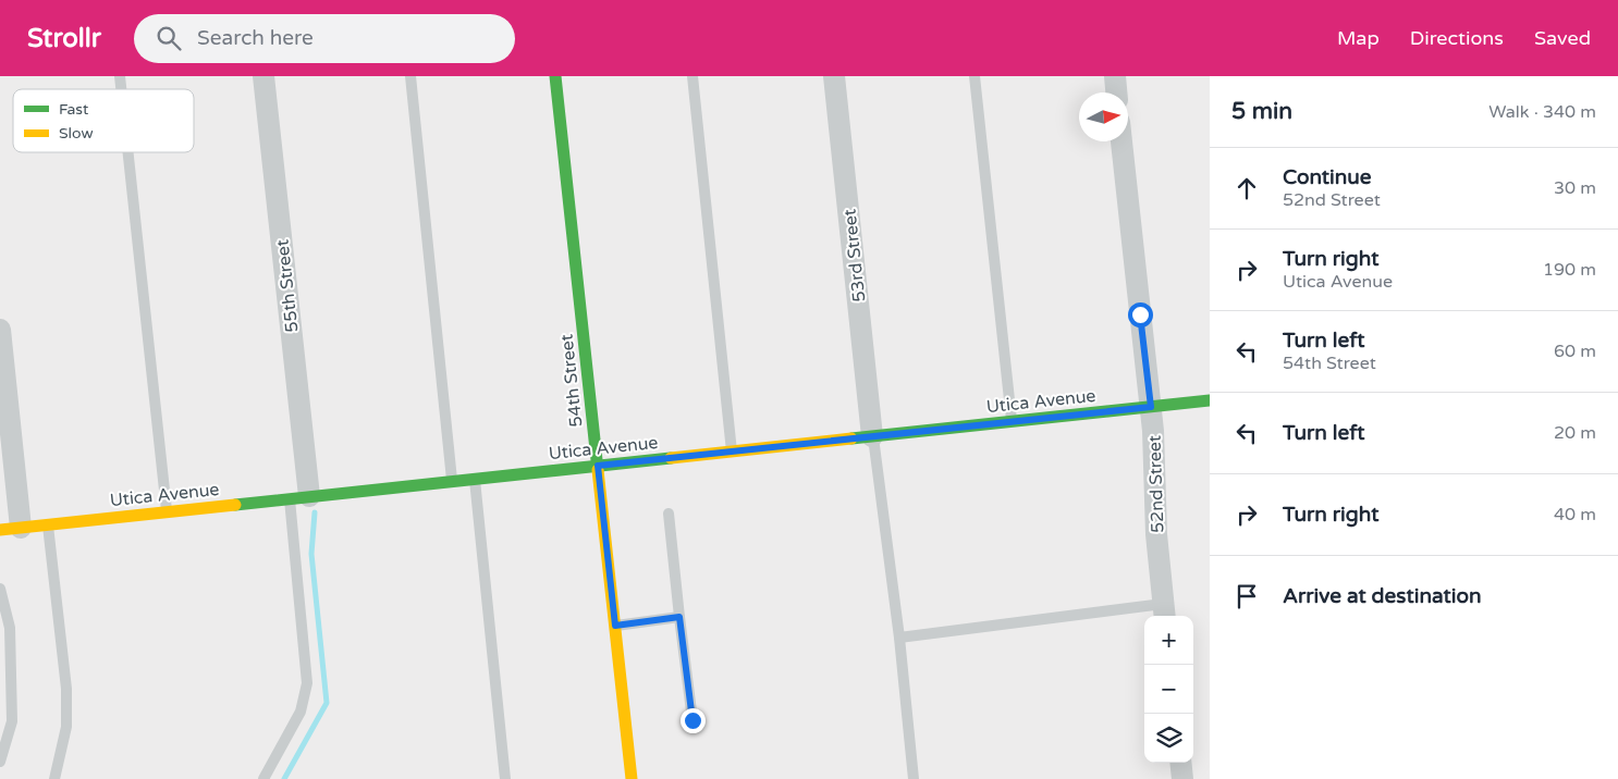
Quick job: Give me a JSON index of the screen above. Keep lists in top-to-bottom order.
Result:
{
  "streets": {
    "street": [
      "53rd Street",
      "55th Street",
      "54th Street",
      "Utica Avenue",
      "52nd Street"
    ]
  },
  "crossings": [
    ["53rd Street", "Utica Avenue"],
    ["55th Street", "Utica Avenue"],
    ["54th Street", "Utica Avenue"],
    ["Utica Avenue", "52nd Street"]
  ],
  "legend": ["Fast", "Slow"],
  "north": "right",
  "page": {
    "header": "Strollr",
    "search": "Search here",
    "nav": ["Map", "Directions", "Saved"],
    "heading": ["5 min", "Walk · 340 m"],
    "list": [
      ["Continue", "52nd Street", "30 m"],
      ["Turn right", "Utica Avenue", "190 m"],
      ["Turn left", "54th Street", "60 m"],
      ["Turn left", "20 m"],
      ["Turn right", "40 m"],
      "Arrive at destination"
    ],
    "map_buttons": ["+", "−"]
  }
}
